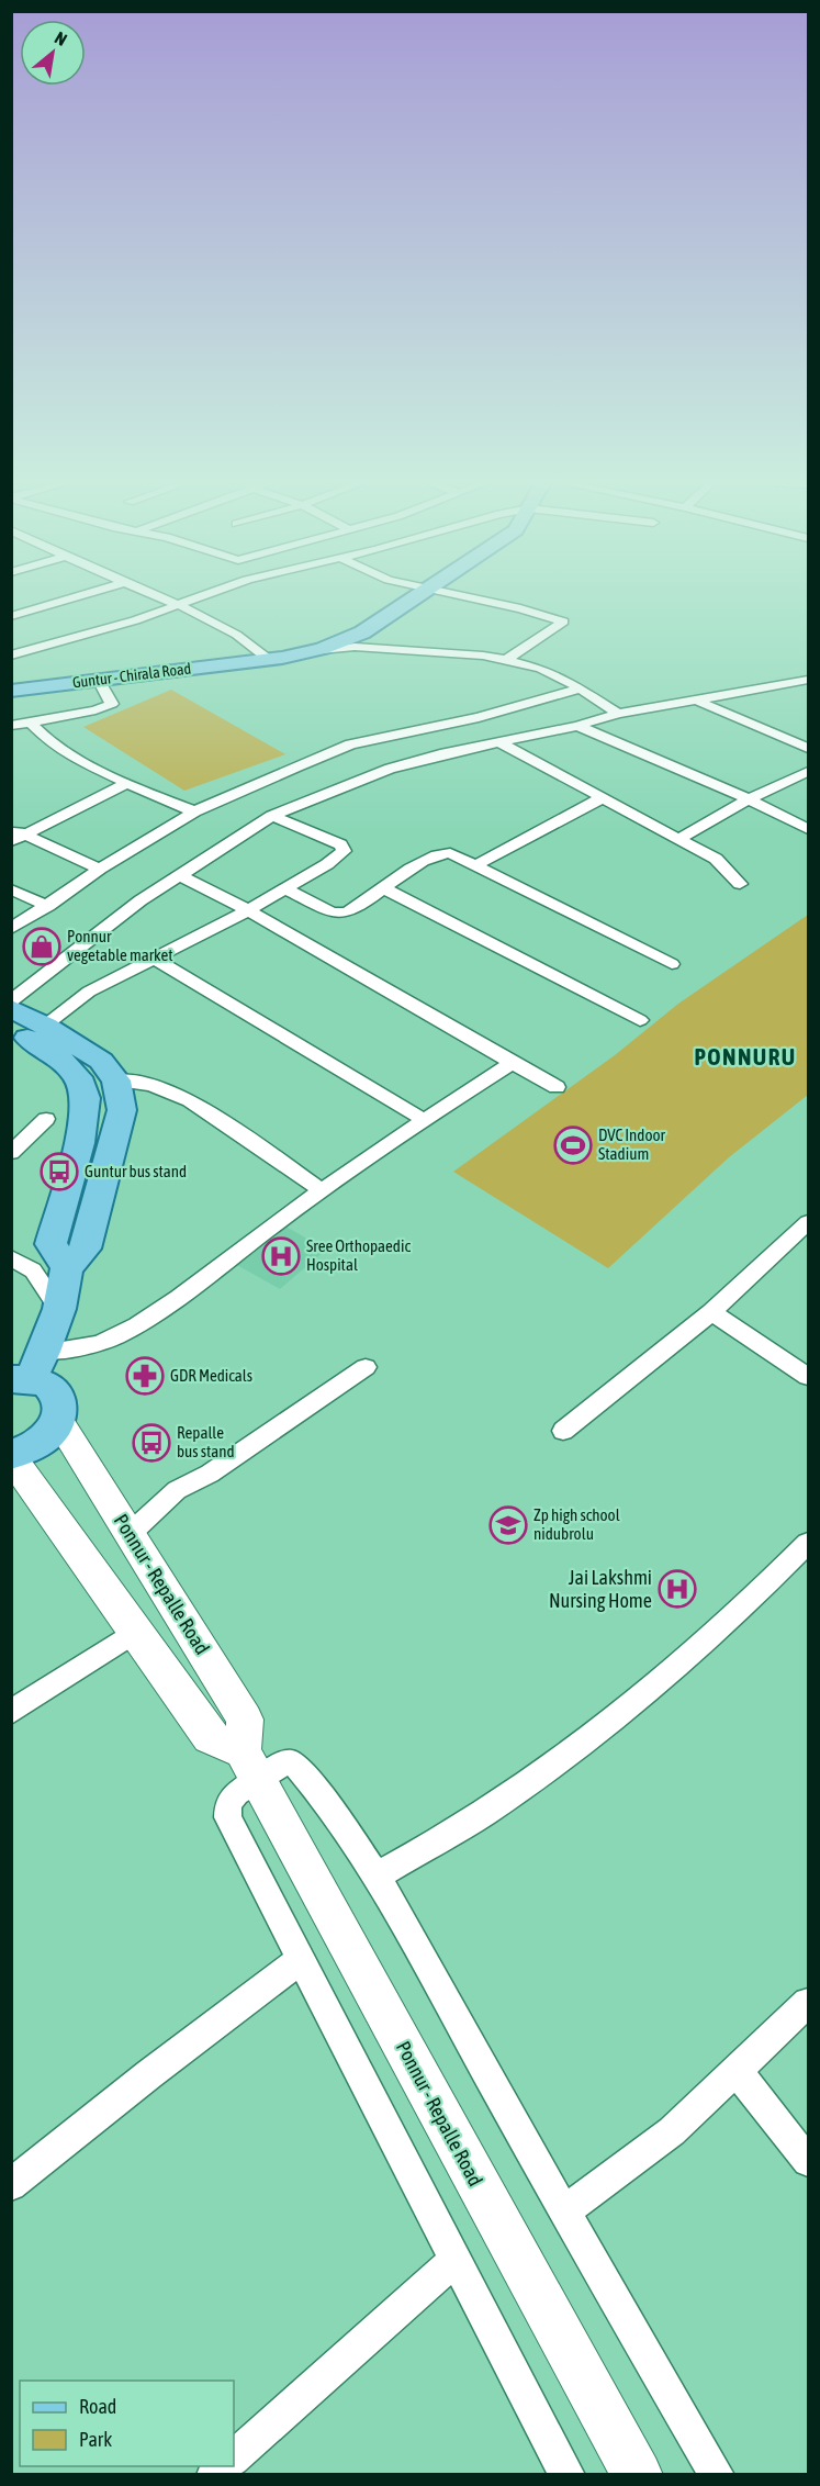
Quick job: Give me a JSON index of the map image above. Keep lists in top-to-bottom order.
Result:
{
  "streets": {
    "main road": ["Guntur - Chirala Road", "Ponnur - Repalle Road"]
  },
  "districts": ["PONNURU"],
  "places": {
    "shop": ["Ponnur vegetable market"],
    "sports": ["DVC Indoor Stadium"],
    "bus stop": ["Guntur bus stand", "Repalle bus stand"],
    "hospital": ["Sree Orthopaedic Hospital", "Jai Lakshmi Nursing Home"],
    "pharmacy": ["GDR Medicals"],
    "school or university": ["Zp high school nidubrolu"]
  },
  "legend": ["Road", "Park"],
  "north": "top right"
}
